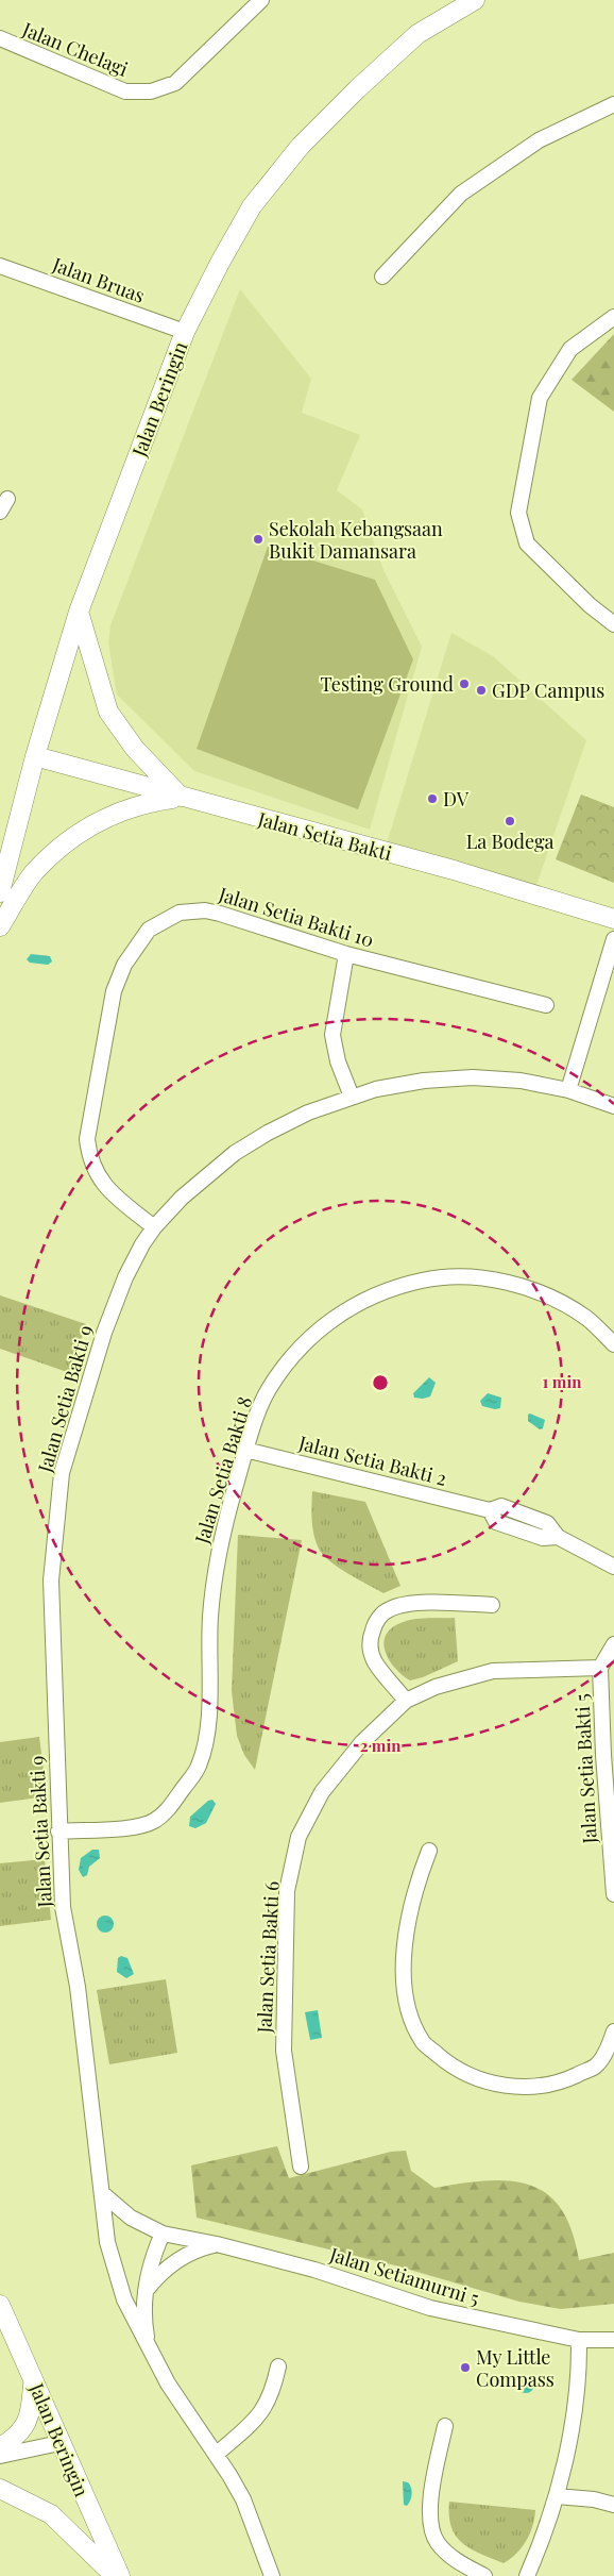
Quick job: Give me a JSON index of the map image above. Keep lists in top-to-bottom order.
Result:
{
  "streets": {
    "street": [
      "Jalan Chelagi",
      "Jalan Bruas",
      "Jalan Beringin",
      "Jalan Setia Bakti",
      "Jalan Setia Bakti 10",
      "Jalan Setia Bakti 9",
      "Jalan Setia Bakti 2",
      "Jalan Setia Bakti 8",
      "Jalan Setia Bakti 5",
      "Jalan Setia Bakti 6",
      "Jalan Setiamurni 5"
    ]
  },
  "crossings": [
    ["Jalan Bruas", "Jalan Beringin"],
    ["Jalan Beringin", "Jalan Setia Bakti"],
    ["Jalan Setia Bakti 10", "Jalan Setia Bakti 9"],
    ["Jalan Setia Bakti 9", "Jalan Setia Bakti 8"],
    ["Jalan Setia Bakti 9", "Jalan Setiamurni 5"],
    ["Jalan Setia Bakti 2", "Jalan Setia Bakti 8"],
    ["Jalan Setia Bakti 5", "Jalan Setia Bakti 6"]
  ],
  "places": [
    "Sekolah Kebangsaan Bukit Damansara",
    "Testing Ground",
    "GDP Campus",
    "DV",
    "La Bodega",
    "My Little Compass"
  ],
  "rings": ["1 min", "2 min"]
}
